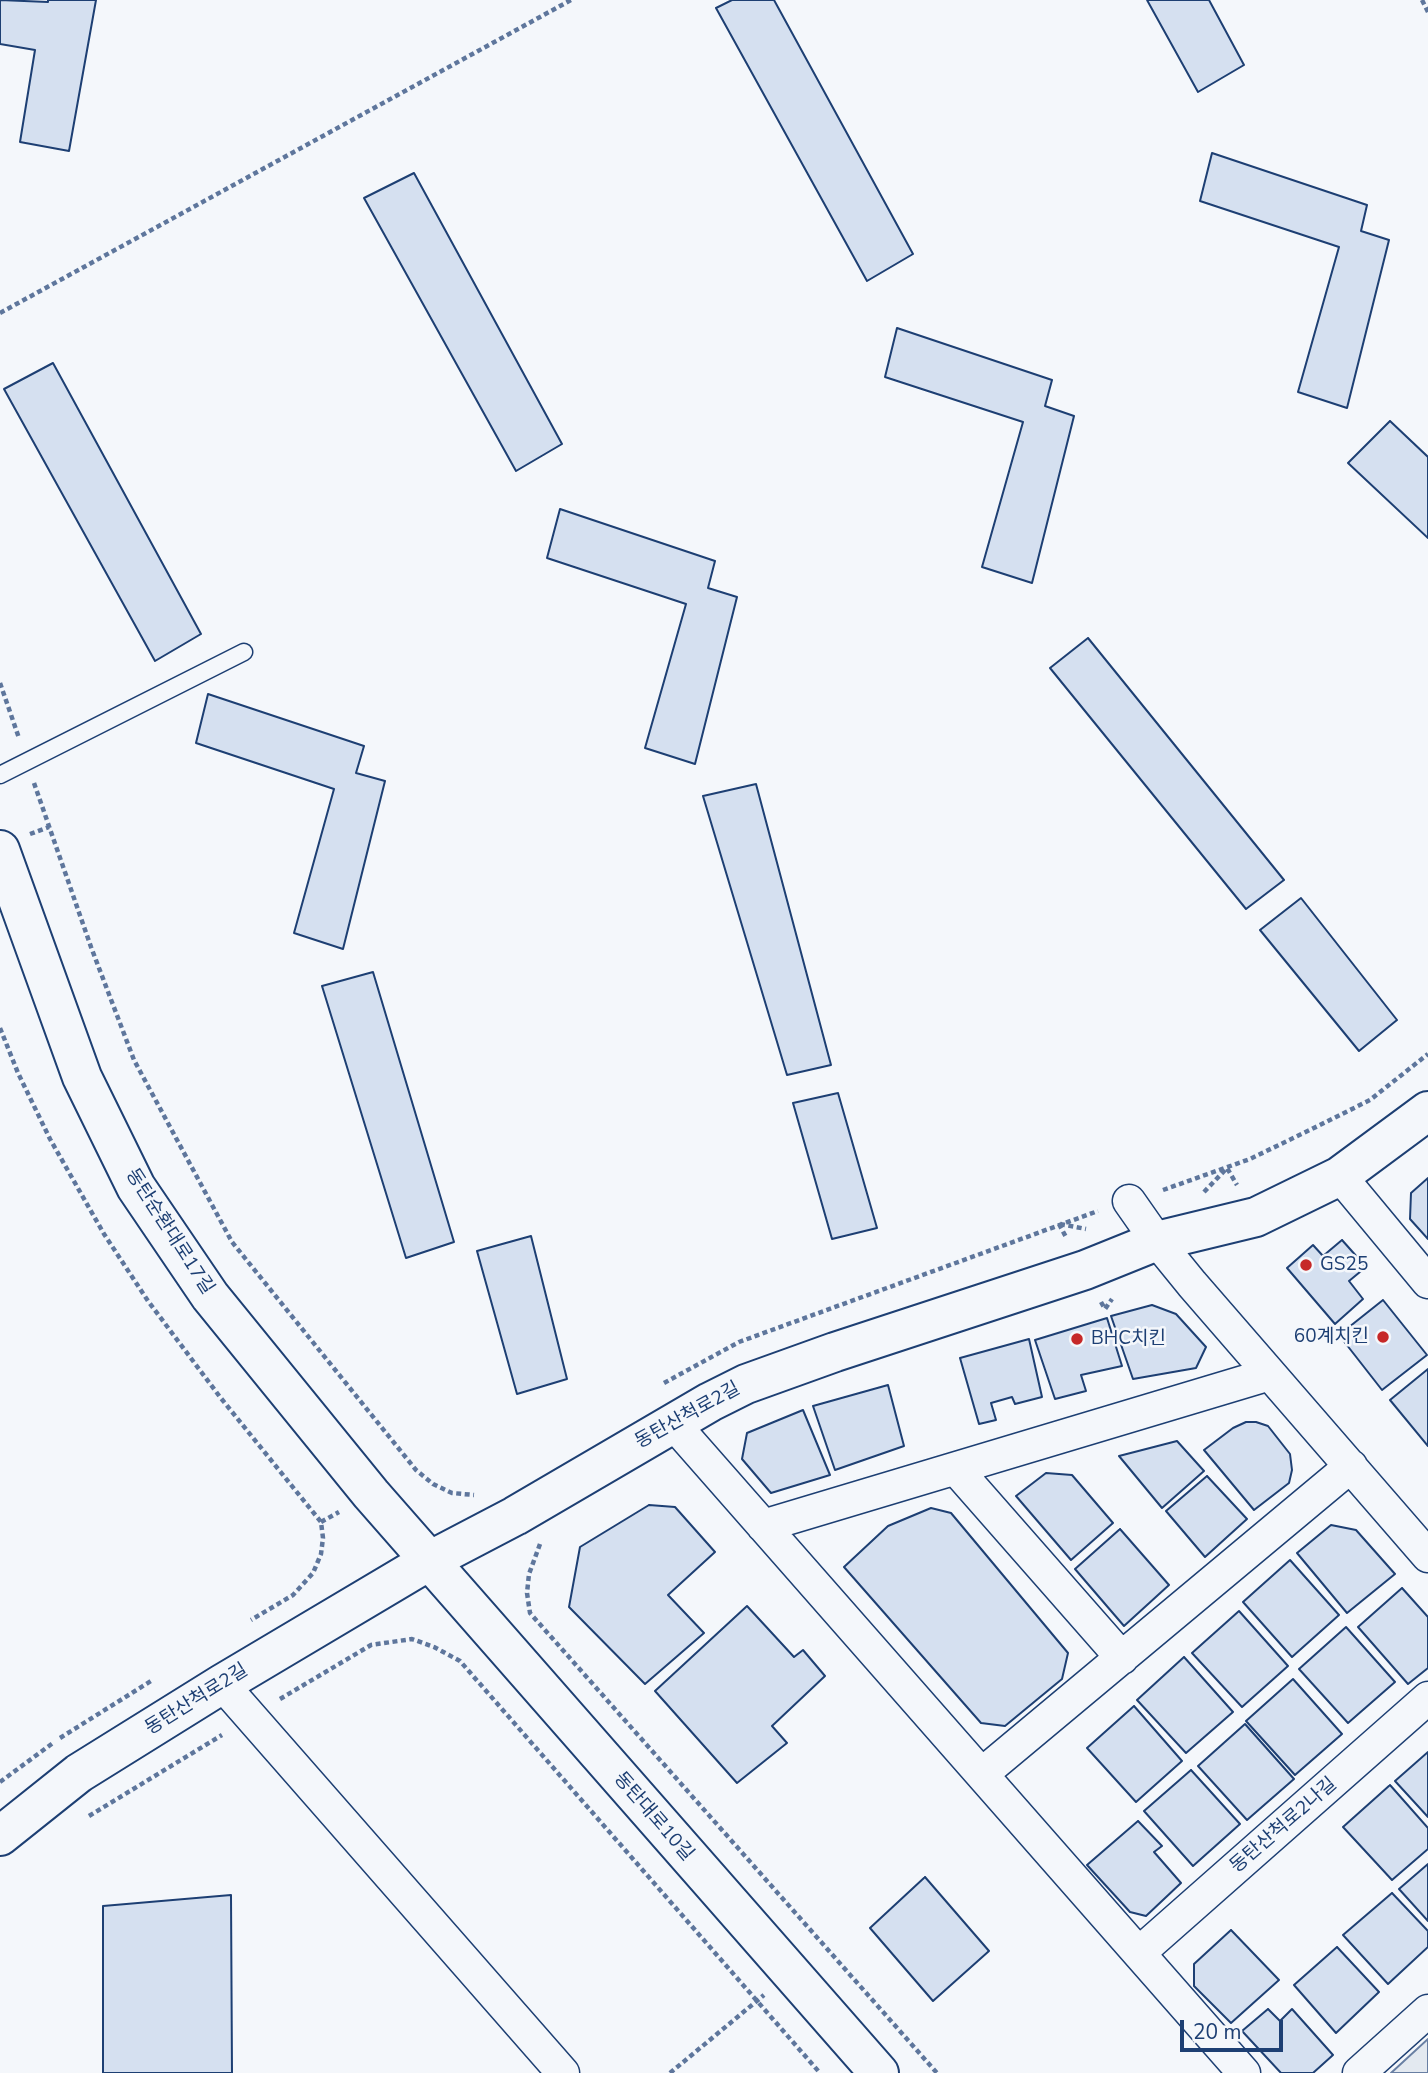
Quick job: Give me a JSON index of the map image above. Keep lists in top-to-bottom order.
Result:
{
  "streets": {
    "street": [
      "동탄순환대로17길",
      "동탄산척로2길",
      "동탄대로10길",
      "동탄산척로2나길"
    ]
  },
  "crossings": [
    ["동탄순환대로17길", "동탄산척로2길"],
    ["동탄순환대로17길", "동탄대로10길"],
    ["동탄산척로2길", "동탄대로10길"]
  ],
  "places": ["GS25", "60계치킨", "BHC치킨"],
  "scale_bar": "20 m"
}
